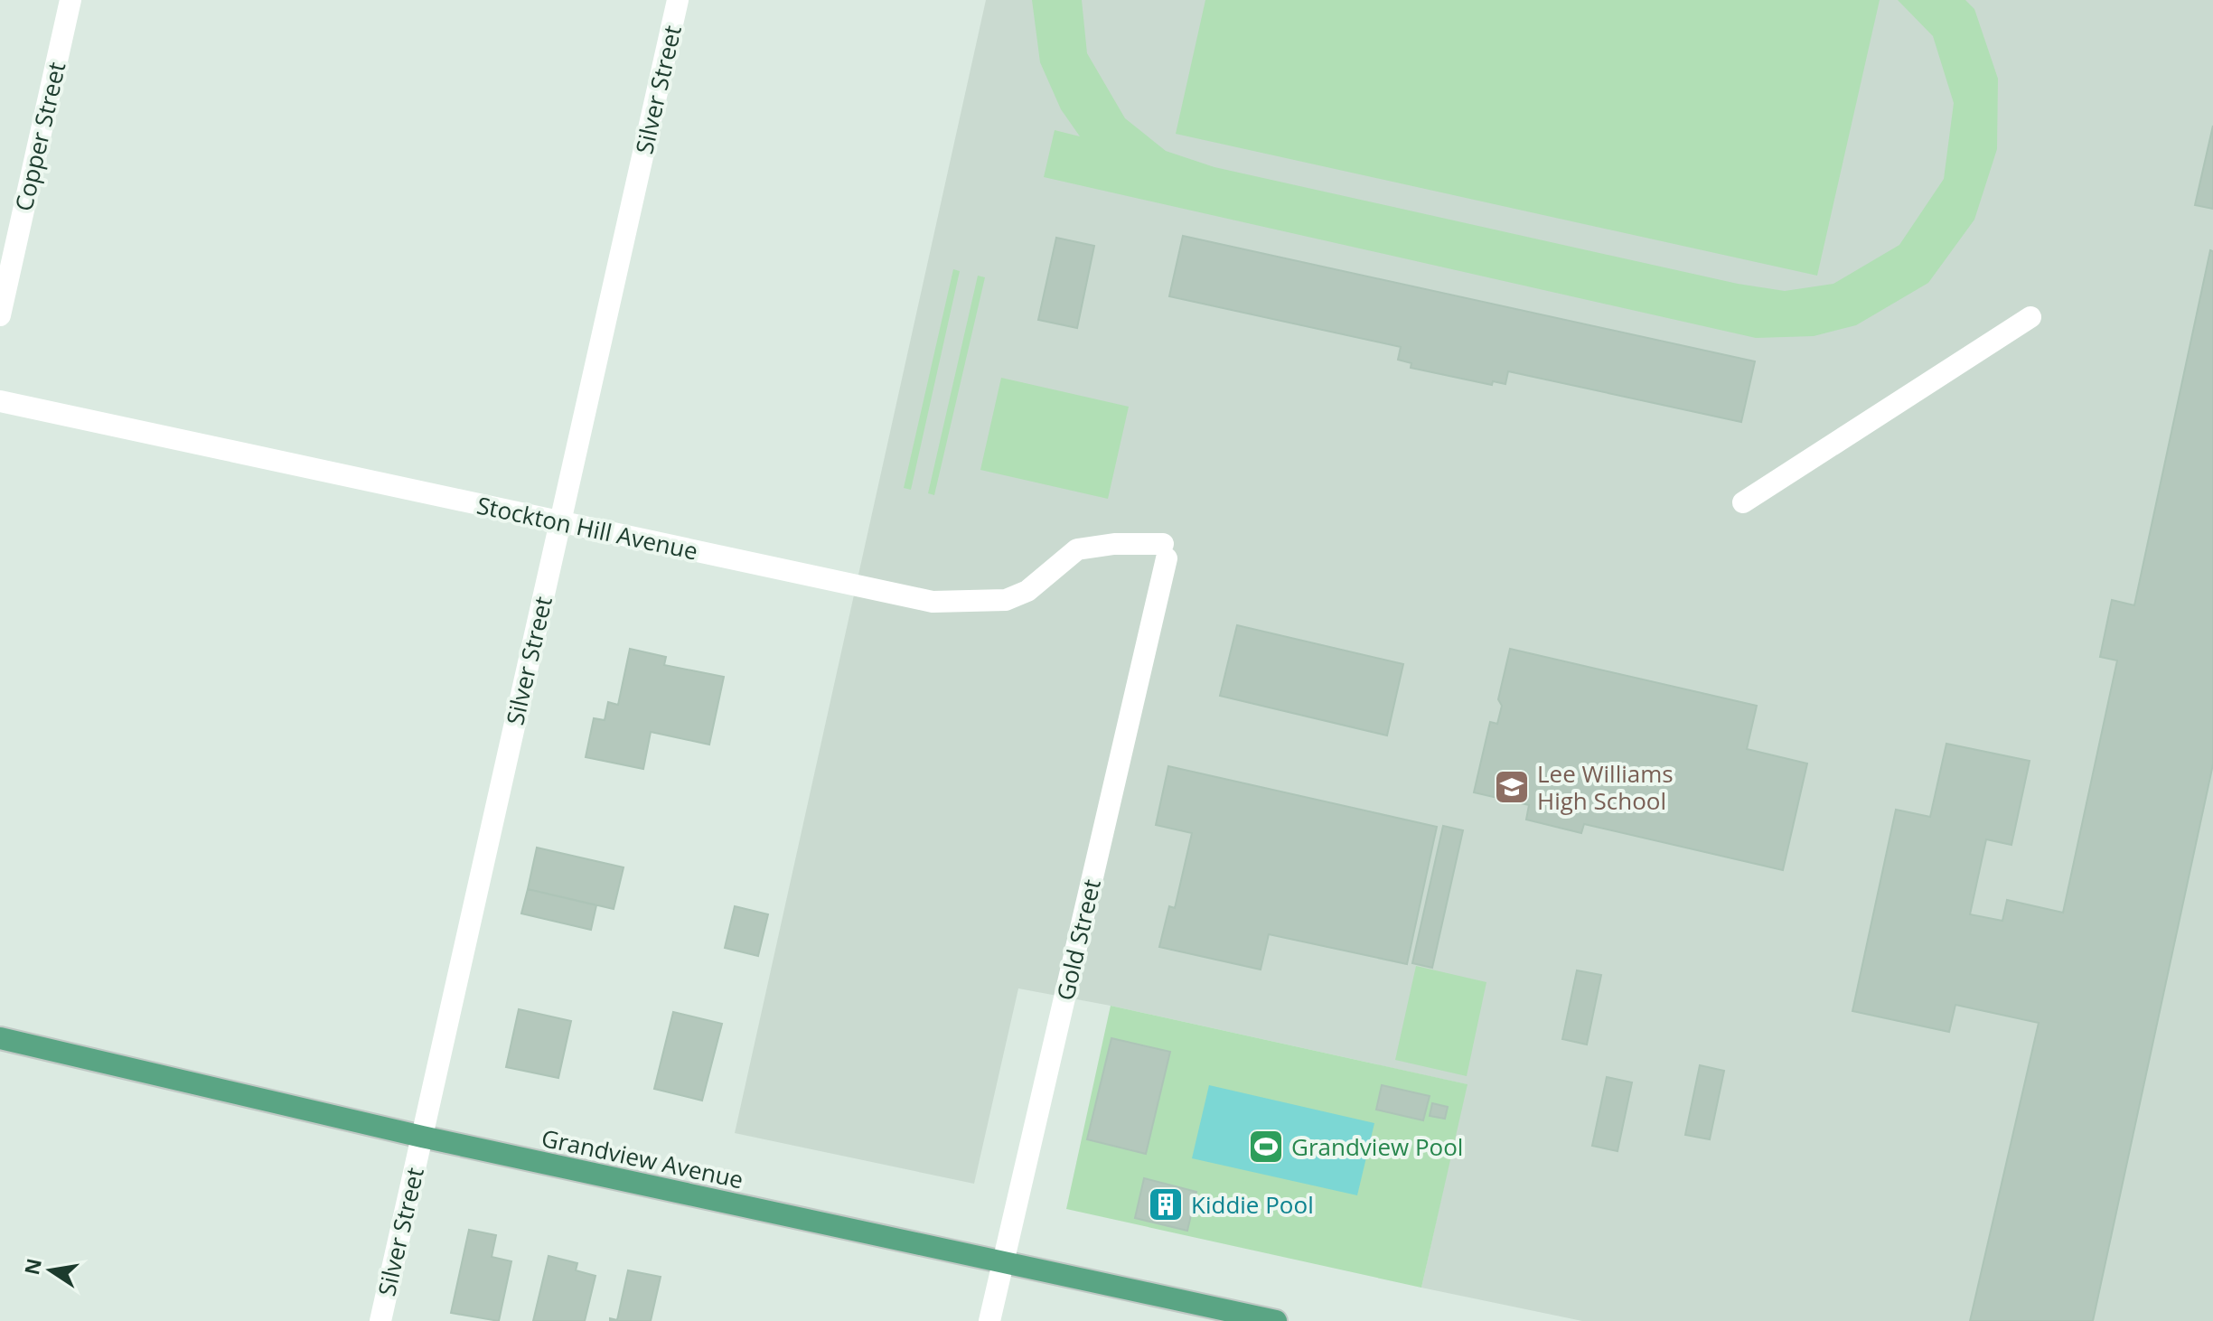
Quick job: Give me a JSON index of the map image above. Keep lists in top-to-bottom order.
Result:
{
  "streets": {
    "main road": ["Grandview Avenue"],
    "street": [
      "Silver Street",
      "Copper Street",
      "Stockton Hill Avenue",
      "Gold Street"
    ]
  },
  "crossings": [
    ["Silver Street", "Stockton Hill Avenue"],
    ["Silver Street", "Grandview Avenue"],
    ["Stockton Hill Avenue", "Gold Street"],
    ["Gold Street", "Grandview Avenue"]
  ],
  "places": {
    "school or university": ["Lee Williams High School"],
    "sports": ["Grandview Pool"],
    "building": ["Kiddie Pool"]
  },
  "north": "left"
}
